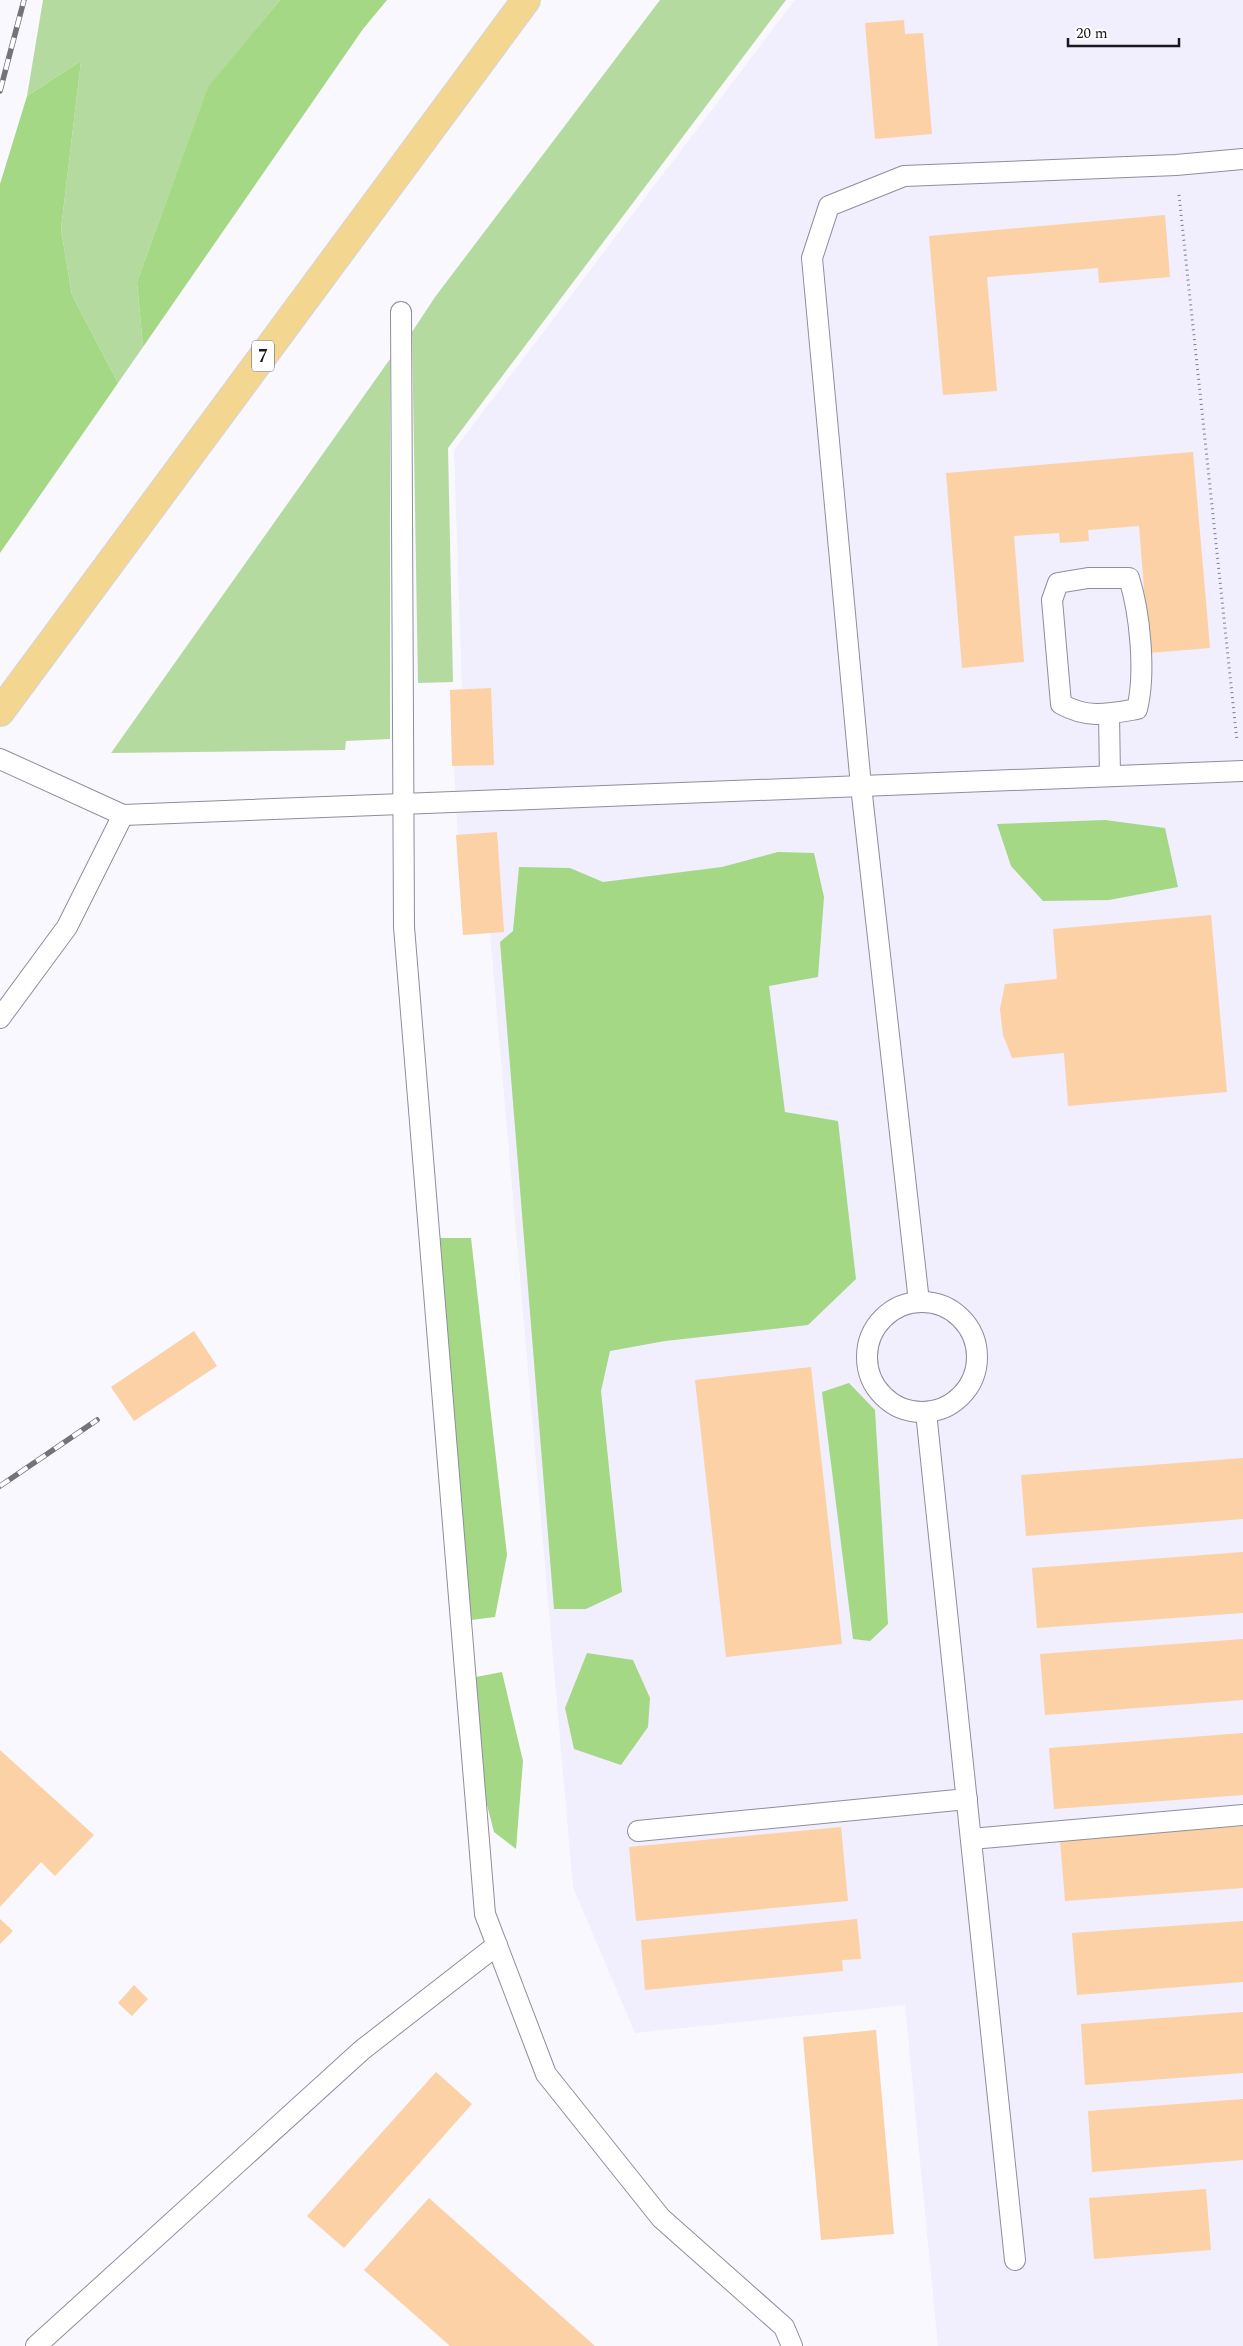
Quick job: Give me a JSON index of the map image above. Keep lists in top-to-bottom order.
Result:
{
  "streets": {
    "highway": ["7"]
  },
  "scale_bar": "20 m"
}
